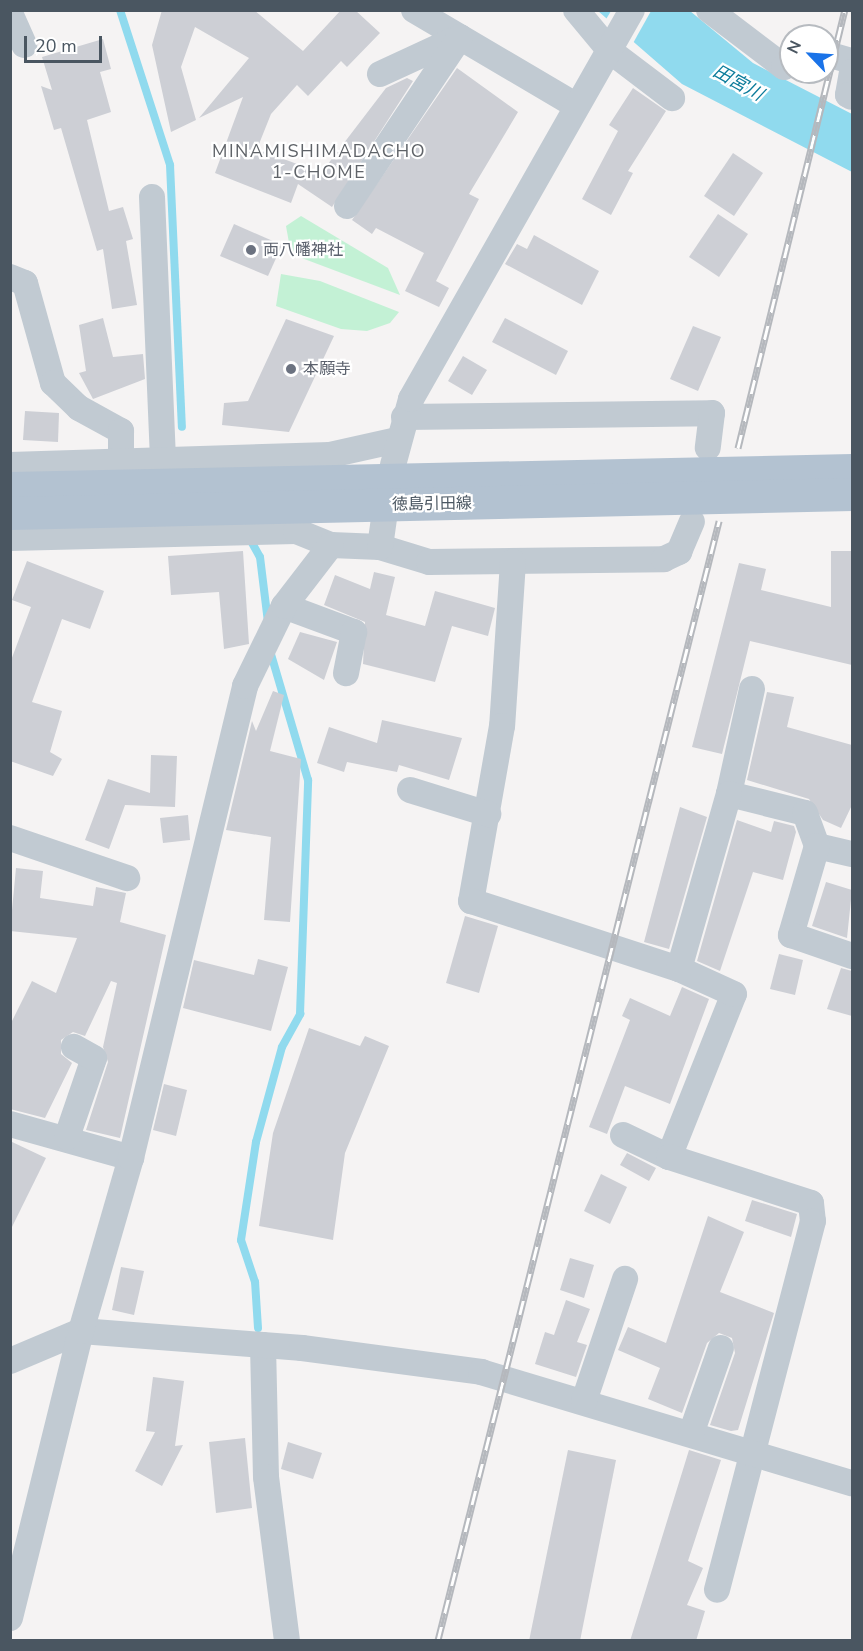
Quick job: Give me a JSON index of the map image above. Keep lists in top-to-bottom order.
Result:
{
  "streets": {
    "main road": ["徳島引田線"]
  },
  "districts": ["MINAMISHIMADACHO 1-CHOME"],
  "water": ["田宮川"],
  "places": ["両八幡神社", "本願寺"],
  "scale_bar": "20 m",
  "north": "top left"
}
